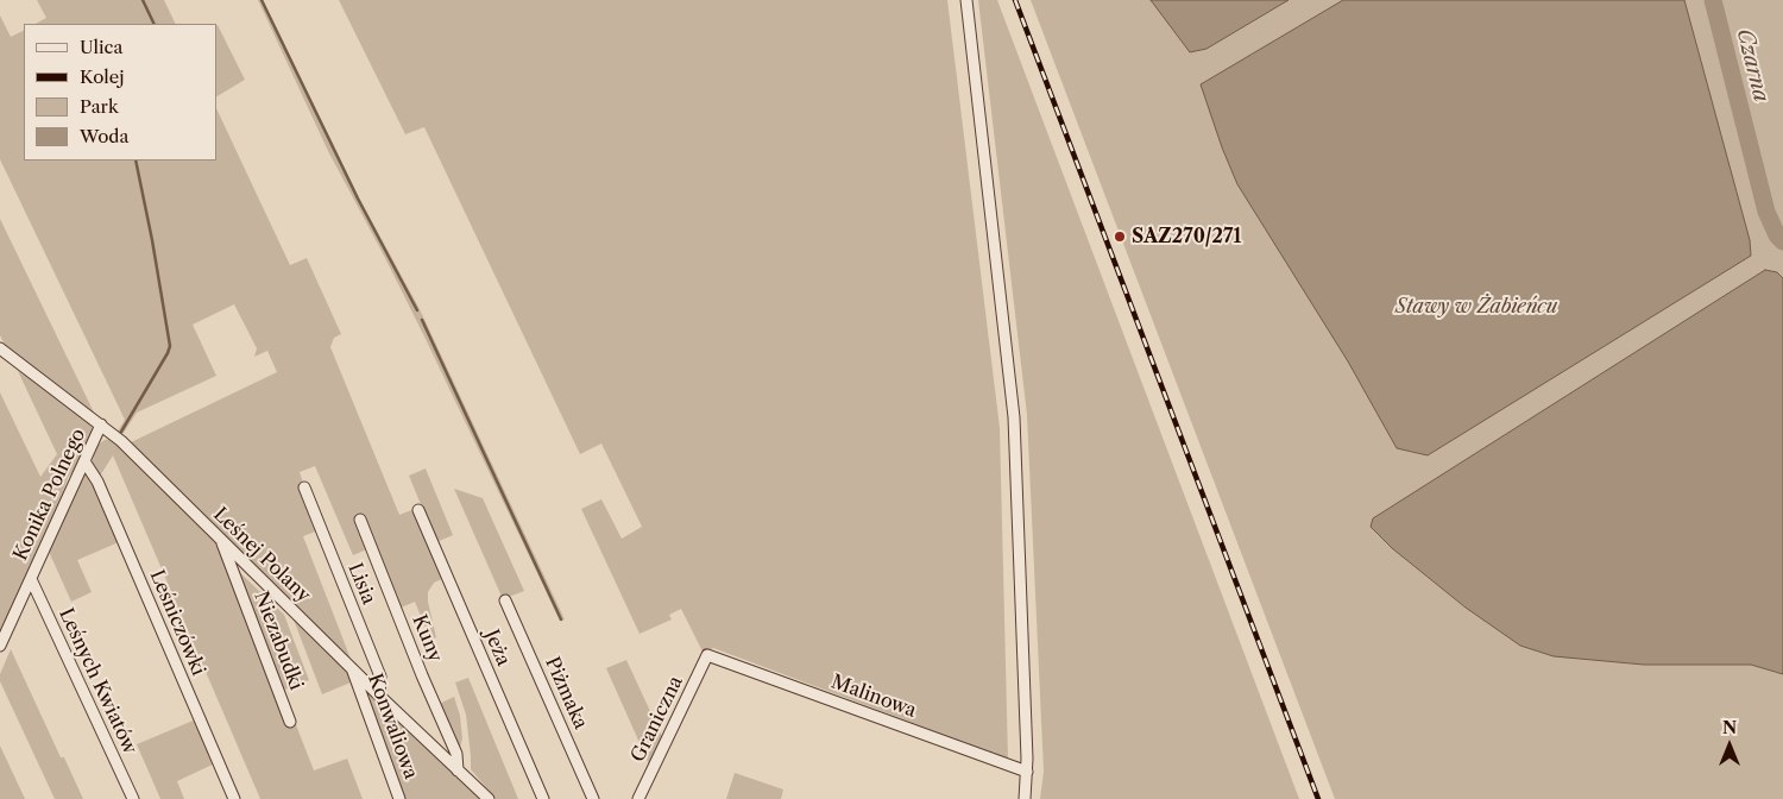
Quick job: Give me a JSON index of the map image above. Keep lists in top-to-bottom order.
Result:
{
  "streets": {
    "street": [
      "Konika Polnego",
      "Leśnej Polany",
      "Lisia",
      "Leśniczówki",
      "Kuny",
      "Niezabudki",
      "Jeża",
      "Leśnych Kwiatów",
      "Piżmaka",
      "Malinowa",
      "Graniczna",
      "Konwaliowa"
    ]
  },
  "crossings": [
    ["Konika Polnego", "Leśnej Polany"],
    ["Konika Polnego", "Leśniczówki"],
    ["Konika Polnego", "Leśnych Kwiatów"],
    ["Leśnej Polany", "Lisia"],
    ["Leśnej Polany", "Kuny"],
    ["Leśnej Polany", "Niezabudki"],
    ["Leśnej Polany", "Konwaliowa"],
    ["Malinowa", "Graniczna"]
  ],
  "water": ["Czarna"],
  "parks": ["Stawy w Żabieńcu"],
  "places": ["SAZ270/271"],
  "legend": [
    "Ulica",
    "Kolej",
    "Park",
    "Woda"
  ],
  "north": "top"
}
